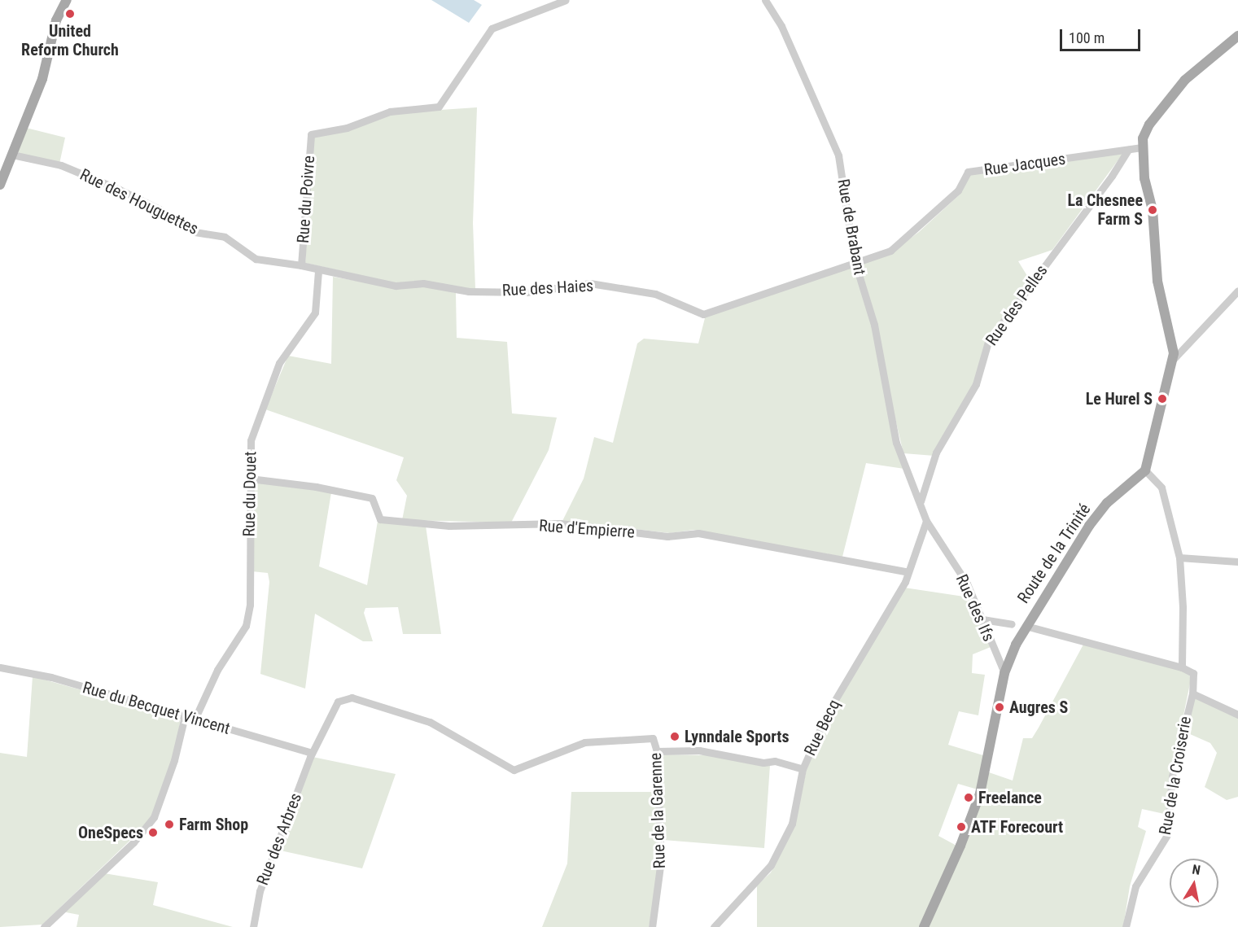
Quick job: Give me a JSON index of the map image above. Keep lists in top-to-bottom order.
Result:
{
  "streets": {
    "main road": ["Route de la Trinité"],
    "street": [
      "Rue Jacques",
      "Rue du Poivre",
      "Rue des Houguettes",
      "Rue de Brabant",
      "Rue des Haies",
      "Rue des Pelles",
      "Rue du Douet",
      "Rue d'Empierre",
      "Rue des Ifs",
      "Rue du Becquet Vincent",
      "Rue Becq",
      "Rue de la Croiserie",
      "Rue de la Garenne",
      "Rue des Arbres"
    ]
  },
  "crossings": [
    ["Rue Jacques", "Rue de Brabant"],
    ["Rue Jacques", "Rue des Haies"],
    ["Rue Jacques", "Rue des Pelles"],
    ["Rue du Poivre", "Rue des Houguettes"],
    ["Rue des Houguettes", "Rue des Haies"],
    ["Rue des Houguettes", "Rue du Douet"],
    ["Rue de Brabant", "Rue des Haies"],
    ["Rue de Brabant", "Rue des Pelles"],
    ["Rue de Brabant", "Rue des Ifs"],
    ["Rue de Brabant", "Rue Becq"],
    ["Rue des Haies", "Rue du Douet"],
    ["Rue du Douet", "Rue d'Empierre"],
    ["Rue du Douet", "Rue du Becquet Vincent"],
    ["Rue d'Empierre", "Rue Becq"],
    ["Route de la Trinité", "Rue des Ifs"],
    ["Rue des Ifs", "Rue Becq"],
    ["Rue du Becquet Vincent", "Rue de la Garenne"],
    ["Rue du Becquet Vincent", "Rue des Arbres"],
    ["Rue de la Garenne", "Rue des Arbres"]
  ],
  "places": [
    "United Reform Church",
    "La Chesnee Farm S",
    "Le Hurel S",
    "Augres S",
    "Lynndale Sports",
    "Freelance",
    "Farm Shop",
    "ATF Forecourt",
    "OneSpecs"
  ],
  "scale_bar": "100 m",
  "north": "top"
}
